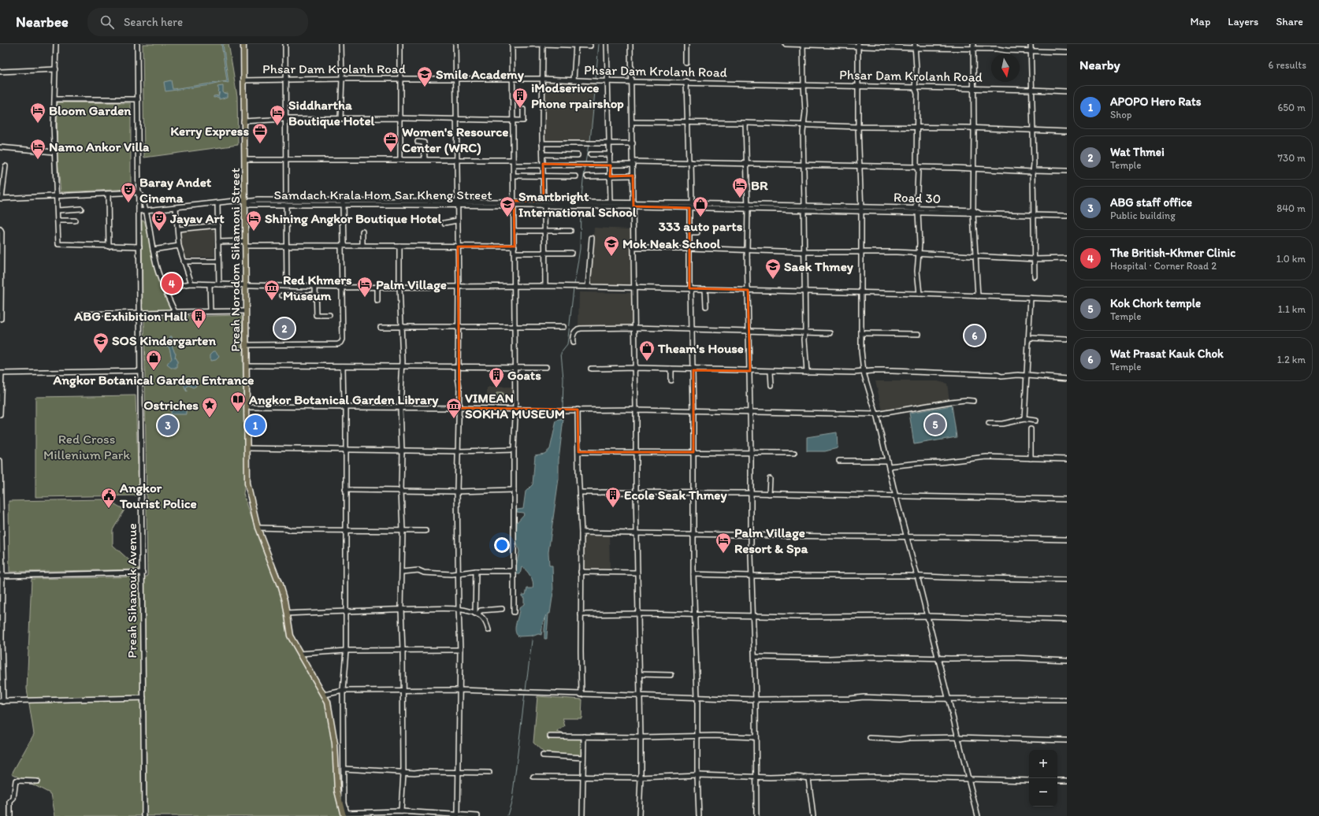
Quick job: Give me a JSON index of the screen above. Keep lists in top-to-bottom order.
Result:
{
  "streets": {
    "main road": ["Preah Norodom Sihamoni Street"],
    "street": [
      "Phsar Dam Krolanh Road",
      "Samdach Krala Hom Sar Kheng Street",
      "Road 30",
      "Preah Sihanouk Avenue"
    ]
  },
  "crossings": [
    ["Phsar Dam Krolanh Road", "Preah Norodom Sihamoni Street"],
    ["Samdach Krala Hom Sar Kheng Street", "Road 30"],
    ["Samdach Krala Hom Sar Kheng Street", "Preah Norodom Sihamoni Street"],
    ["Samdach Krala Hom Sar Kheng Street", "Preah Sihanouk Avenue"]
  ],
  "parks": ["Red Cross Millenium Park"],
  "places": {
    "school or university": [
      "Smile Academy",
      "Smartbright International School",
      "Mok Neak School",
      "Saek Thmey",
      "SOS Kindergarten"
    ],
    "building": [
      "iModserivce Phone rpairshop",
      "ABG Exhibition Hall",
      "Goats",
      "Ecole Seak Thmey"
    ],
    "hotel": [
      "Bloom Garden",
      "Siddhartha Boutique Hotel",
      "Namo Ankor Villa",
      "BR",
      "Shining Angkor Boutique Hotel",
      "Palm Village",
      "Palm Village Resort & Spa"
    ],
    "office": ["Kerry Express", "Women's Resource Center (WRC)"],
    "theatre": ["Baray Andet Cinema", "Jayav Art"],
    "shop": ["333 auto parts", "Theam's House", "Angkor Botanical Garden Entrance"],
    "museum": ["Red Khmers Museum", "VIMEAN SOKHA MUSEUM"],
    "library": ["Angkor Botanical Garden Library"],
    "place": ["Ostriches"],
    "public building": ["Angkor Tourist Police"]
  },
  "north": "bottom",
  "page": {
    "header": "Nearbee",
    "search": "Search here",
    "nav": ["Map", "Layers", "Share"],
    "heading": ["Nearby", "6 results"],
    "list": [
      {
        "mark": "1",
        "name": "APOPO Hero Rats",
        "note": "Shop",
        "value": "650 m"
      },
      {
        "mark": "2",
        "name": "Wat Thmei",
        "note": "Temple",
        "value": "730 m"
      },
      {
        "mark": "3",
        "name": "ABG staff office",
        "note": "Public building",
        "value": "840 m"
      },
      {
        "mark": "4",
        "name": "The British-Khmer Clinic",
        "note": "Hospital · Corner Road 2",
        "value": "1.0 km"
      },
      {
        "mark": "5",
        "name": "Kok Chork temple",
        "note": "Temple",
        "value": "1.1 km"
      },
      {
        "mark": "6",
        "name": "Wat Prasat Kauk Chok",
        "note": "Temple",
        "value": "1.2 km"
      }
    ],
    "pins": [
      "4",
      "2",
      "6",
      "5",
      "1",
      "3"
    ],
    "map_buttons": ["+", "−"]
  }
}
